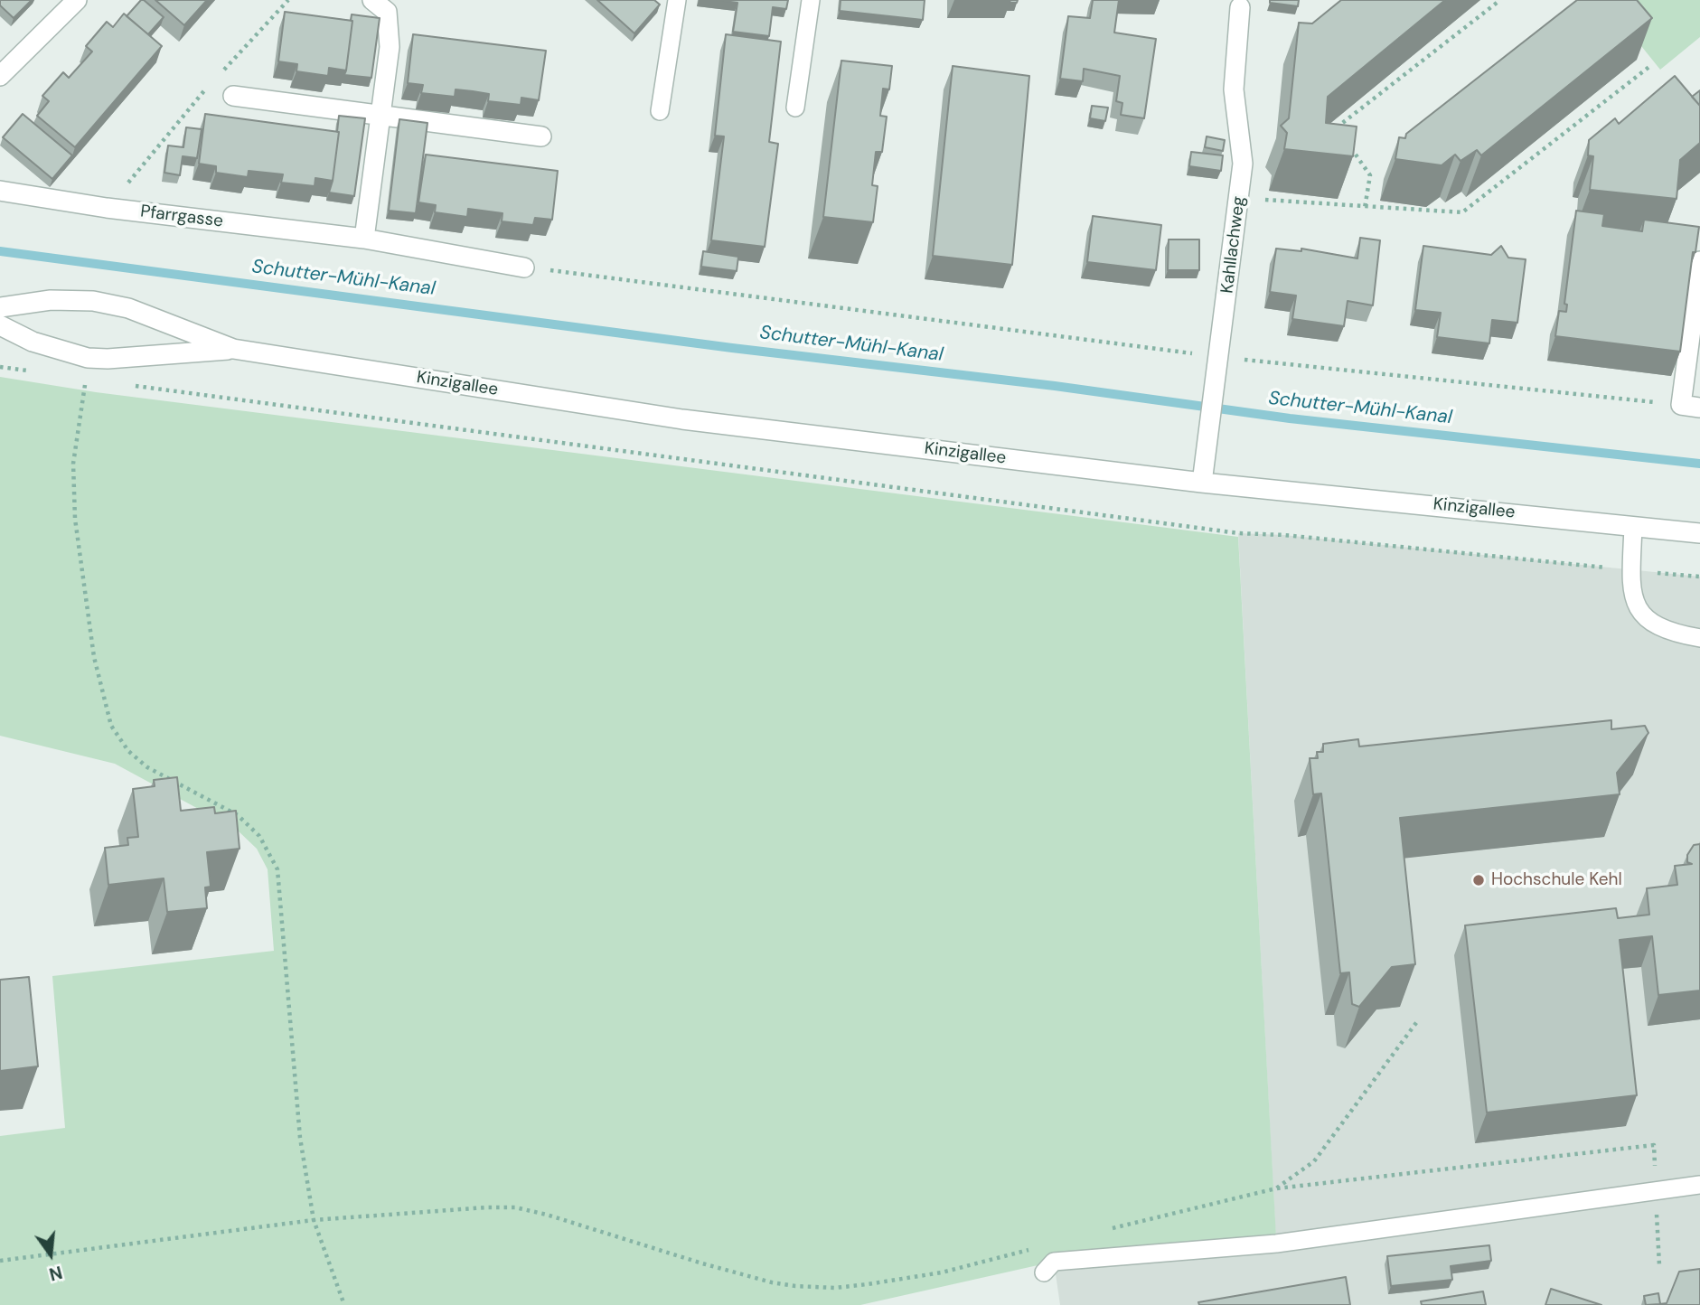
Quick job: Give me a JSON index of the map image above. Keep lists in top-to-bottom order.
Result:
{
  "streets": {
    "street": ["Pfarrgasse", "Kahllachweg", "Kinzigallee"]
  },
  "crossings": [
    ["Kahllachweg", "Kinzigallee"]
  ],
  "water": ["Schutter-Mühl-Kanal"],
  "places": ["Hochschule Kehl"],
  "north": "bottom"
}
